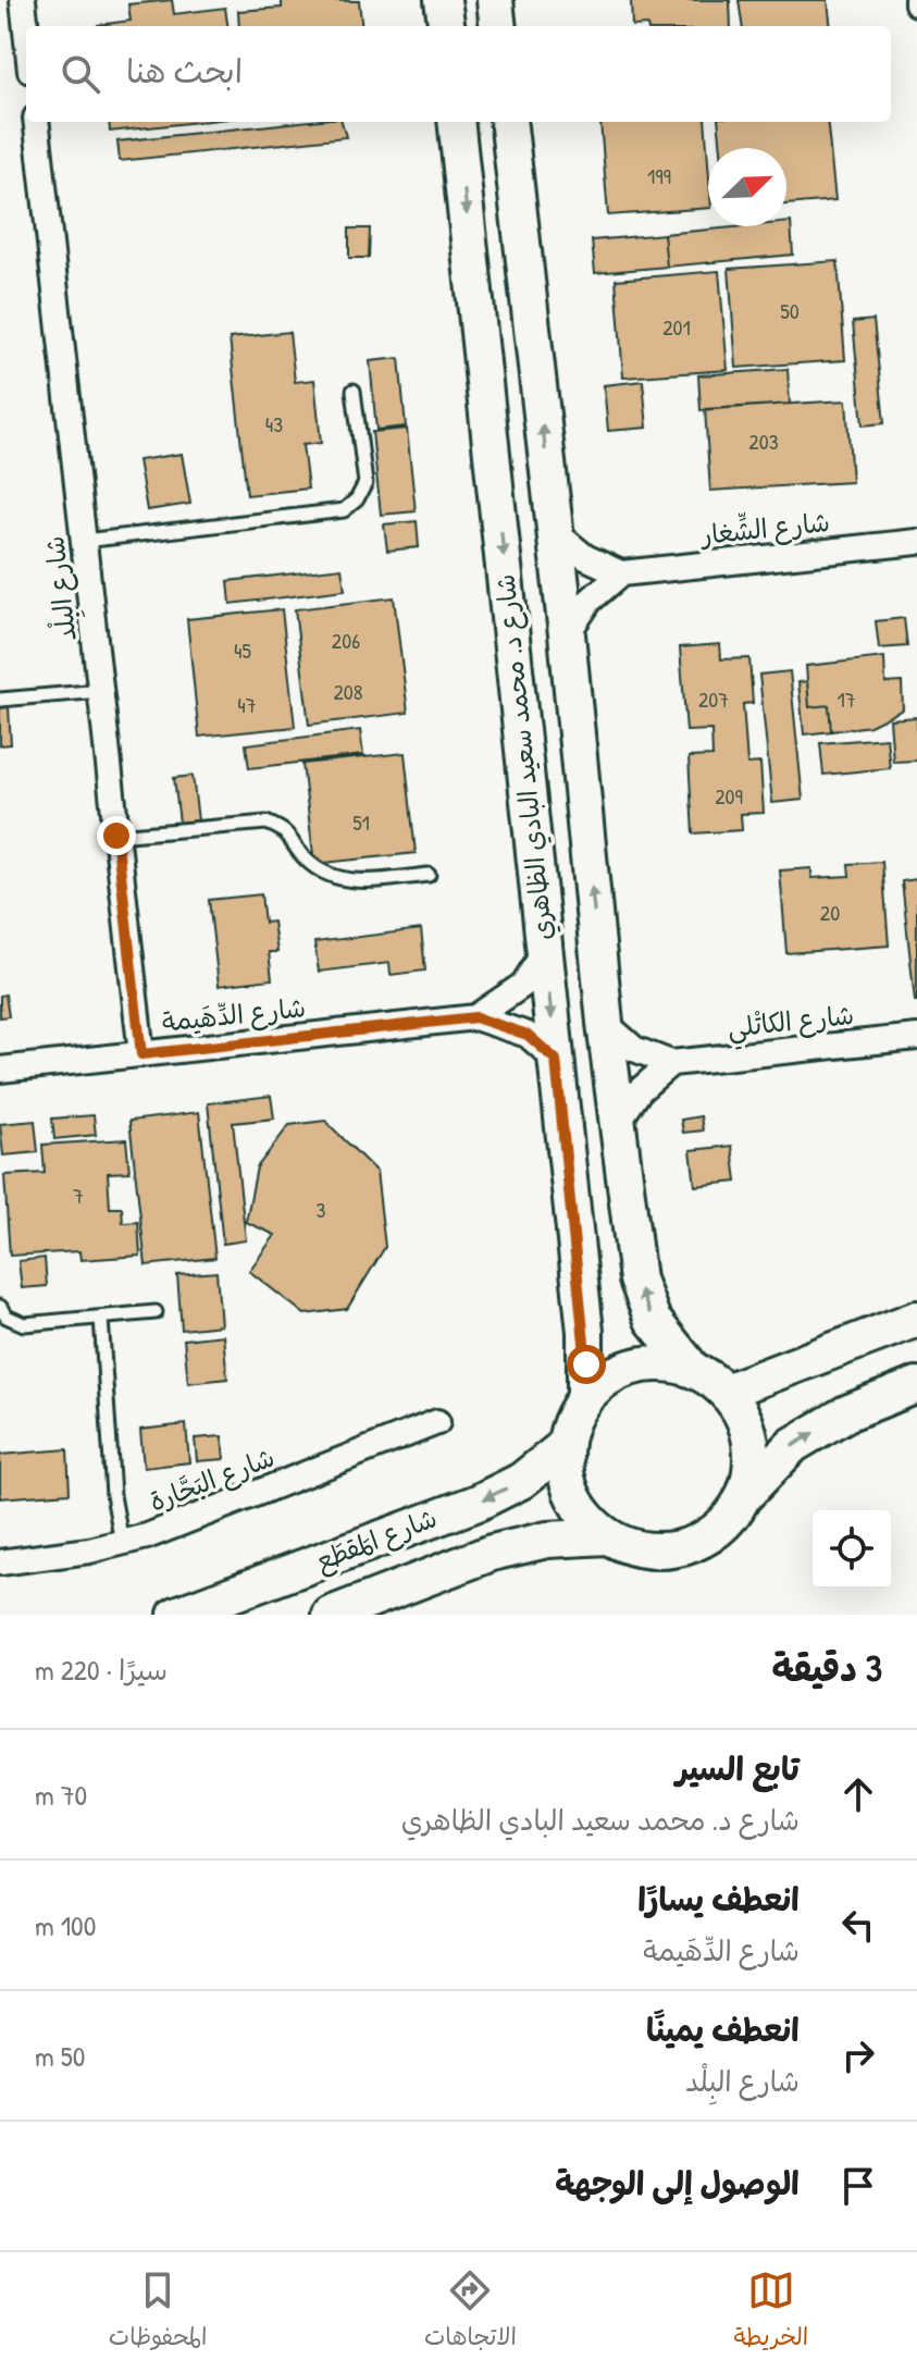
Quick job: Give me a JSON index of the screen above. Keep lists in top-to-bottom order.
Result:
{
  "streets": {
    "street": [
      "شارع الشِّغار",
      "شارع البِلْد",
      "شارع د. محمد سعيد البادي الظاهري",
      "شارع الدِّهَيمة",
      "شارع الكاتْلي",
      "شارع البَحَّارة",
      "شارع المَقطَع"
    ]
  },
  "crossings": [
    ["شارع البِلْد", "شارع الدِّهَيمة"],
    ["شارع د. محمد سعيد البادي الظاهري", "شارع الدِّهَيمة"],
    ["شارع د. محمد سعيد البادي الظاهري", "شارع الكاتْلي"],
    ["شارع د. محمد سعيد البادي الظاهري", "شارع المَقطَع"]
  ],
  "house_numbers": [
    "199",
    "50",
    "201",
    "43",
    "203",
    "206",
    "45",
    "208",
    "207",
    "17",
    "47",
    "209",
    "51",
    "20",
    "7",
    "3"
  ],
  "north": "top right",
  "page": {
    "search": "ابحث هنا",
    "heading": ["3 دقيقة", "سيرًا · 220 m"],
    "list": [
      ["تابع السير", "شارع د. محمد سعيد البادي الظاهري", "70 m"],
      ["انعطف يسارًا", "شارع الدِّهَيمة", "100 m"],
      ["انعطف يمينًا", "شارع البِلْد", "50 m"],
      "الوصول إلى الوجهة"
    ],
    "nav": ["الخريطة", "الاتجاهات", "المحفوظات"]
  }
}
